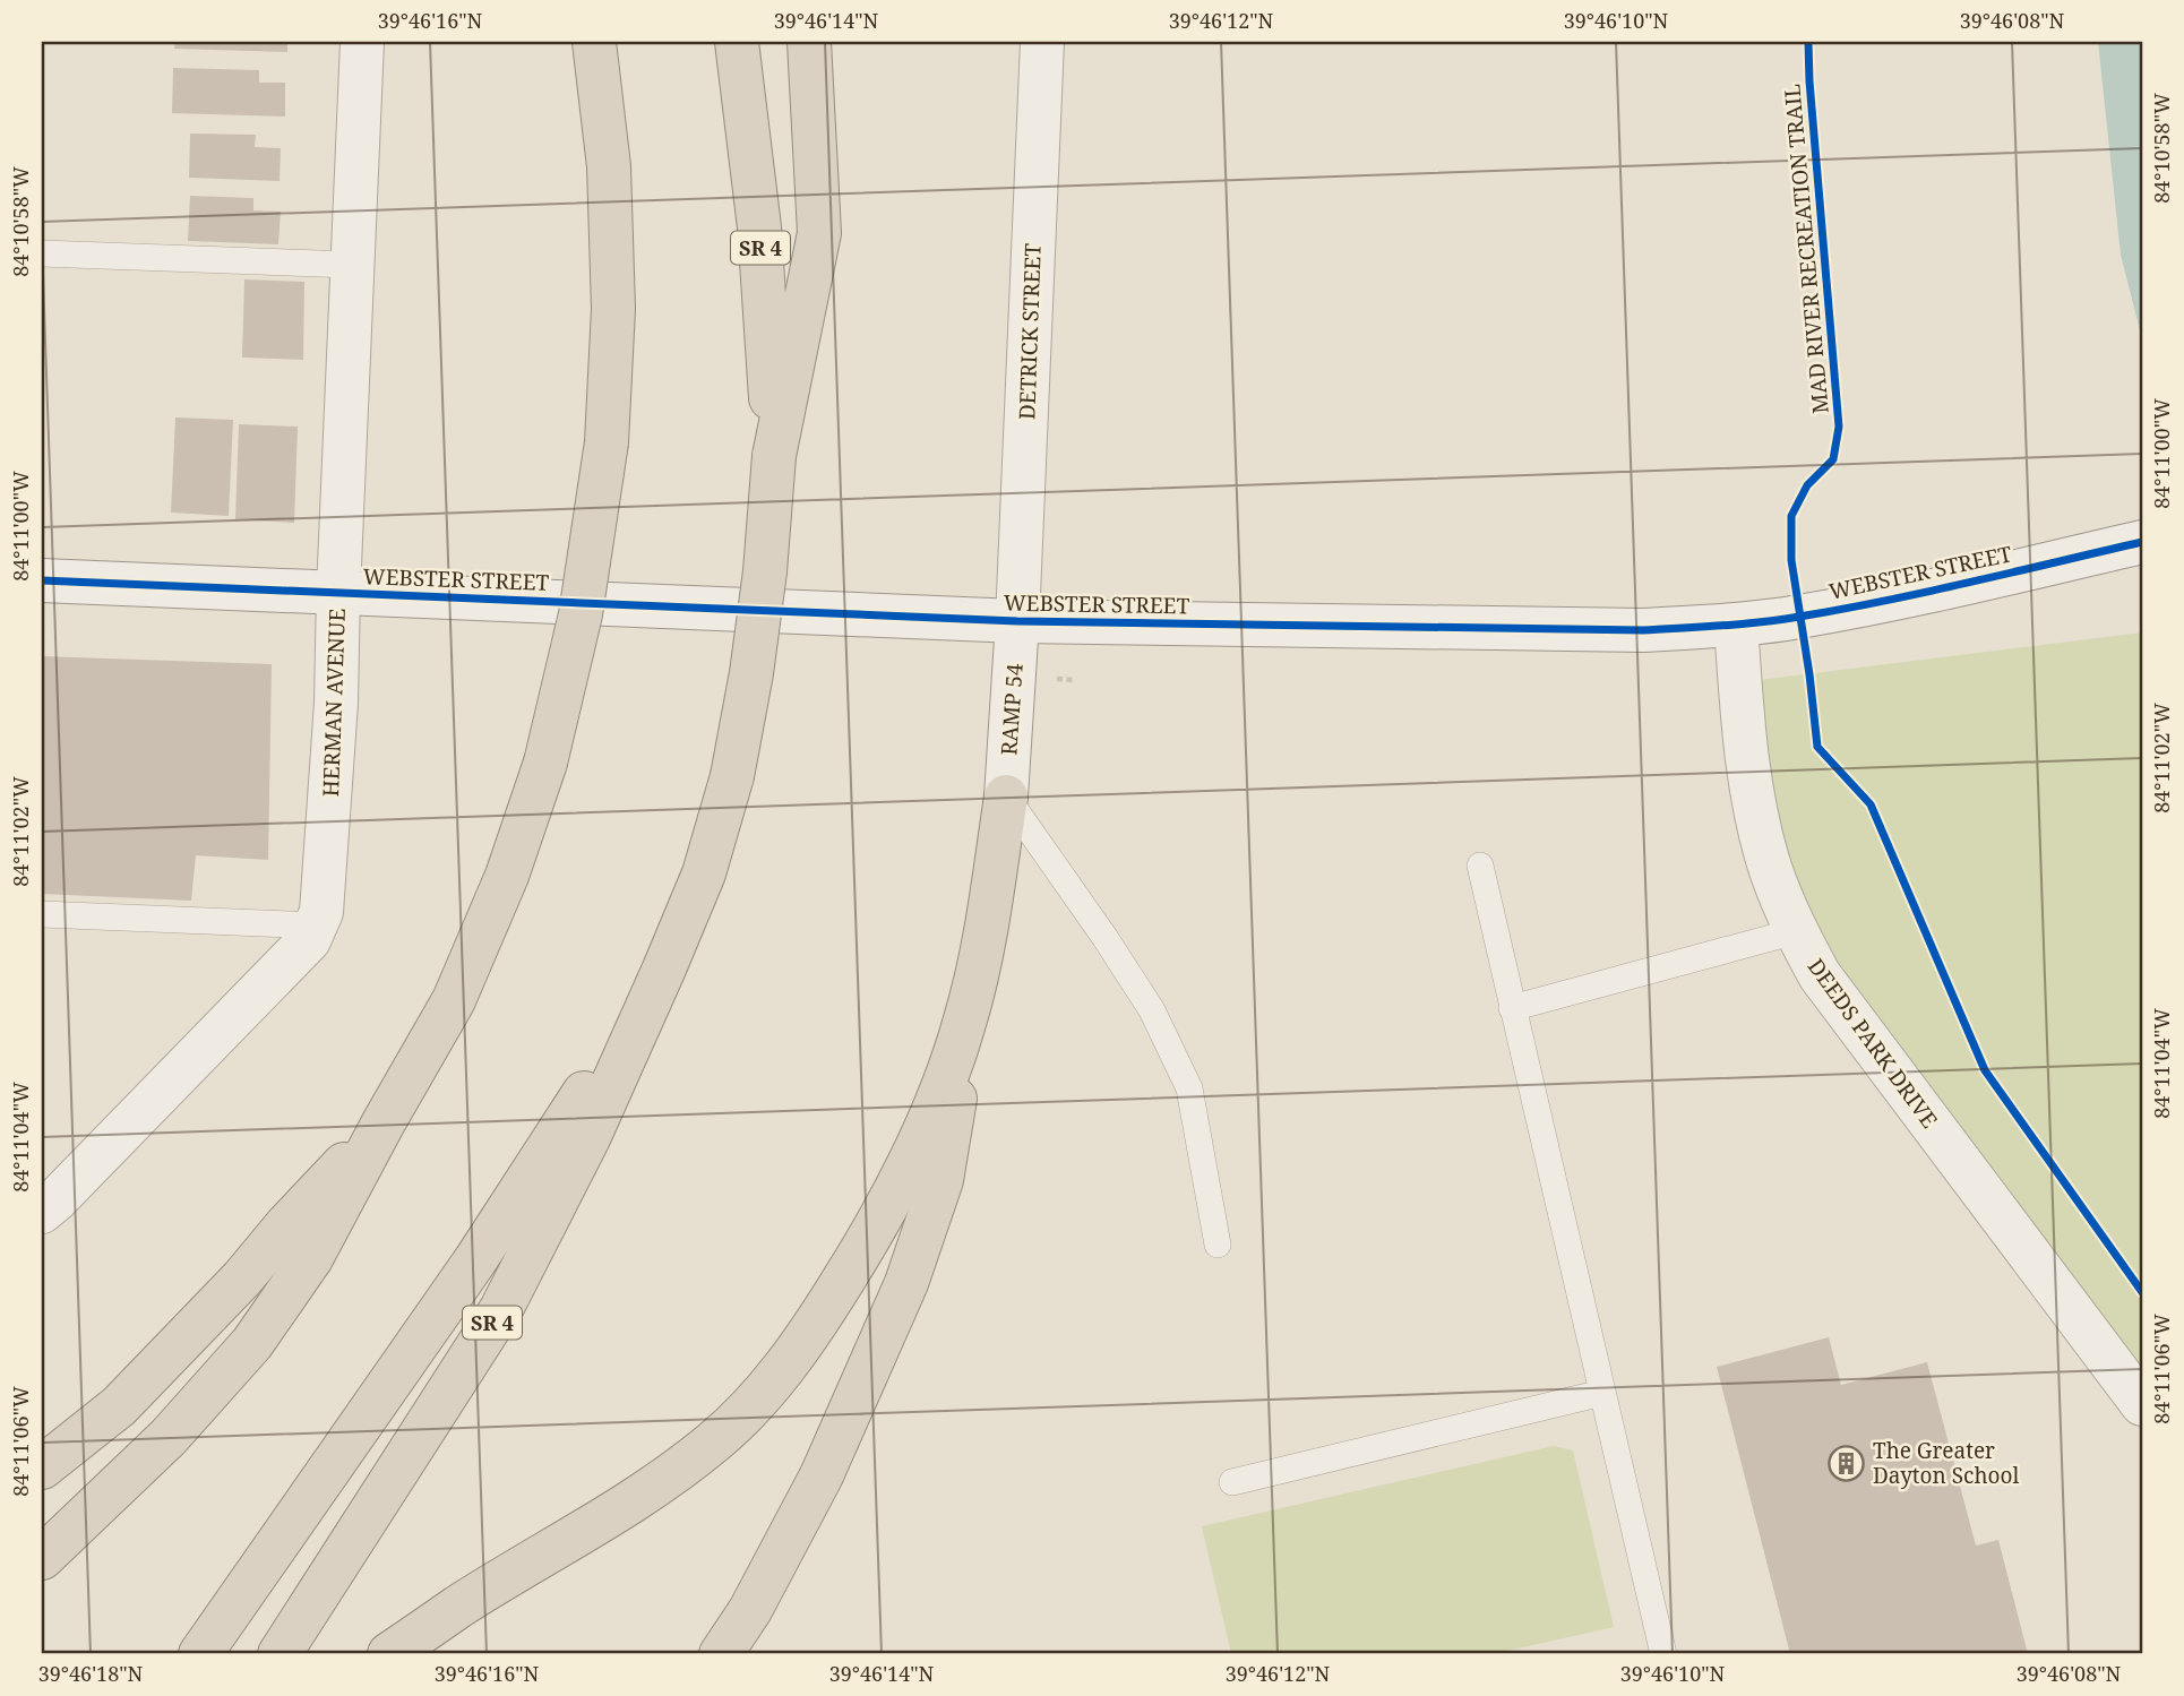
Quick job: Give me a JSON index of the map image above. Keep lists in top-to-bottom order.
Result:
{
  "streets": {
    "highway": ["SR 4"],
    "street": [
      "DETRICK STREET",
      "WEBSTER STREET",
      "HERMAN AVENUE",
      "RAMP 54",
      "DEEDS PARK DRIVE"
    ],
    "cycle path": ["MAD RIVER RECREATION TRAIL"]
  },
  "crossings": [
    ["DETRICK STREET", "WEBSTER STREET"],
    ["DETRICK STREET", "RAMP 54"],
    ["WEBSTER STREET", "HERMAN AVENUE"],
    ["WEBSTER STREET", "RAMP 54"],
    ["WEBSTER STREET", "DEEDS PARK DRIVE"]
  ],
  "places": {
    "building": ["The Greater Dayton School"]
  },
  "coordinates": [
    "39°46'16\"N",
    "39°46'14\"N",
    "39°46'12\"N",
    "39°46'10\"N",
    "39°46'08\"N",
    "84°10'58\"W",
    "84°11'00\"W",
    "84°11'02\"W",
    "84°11'04\"W",
    "84°11'06\"W",
    "39°46'18\"N"
  ]
}
